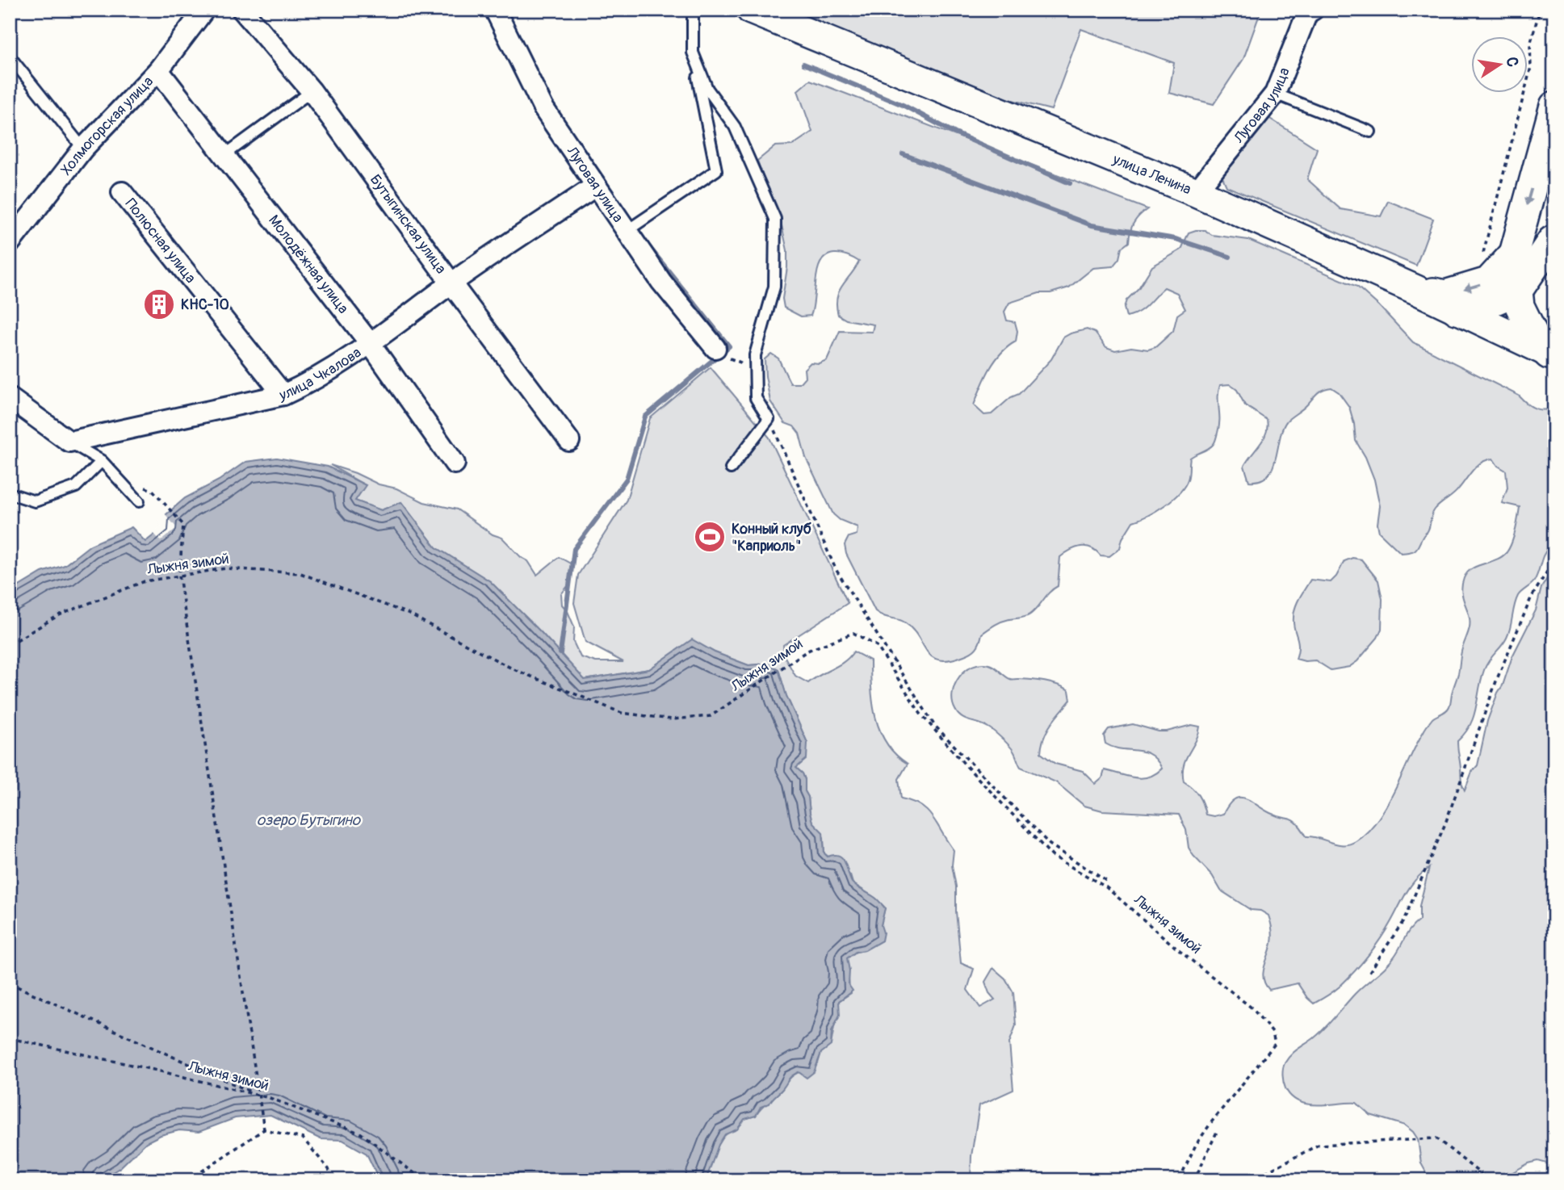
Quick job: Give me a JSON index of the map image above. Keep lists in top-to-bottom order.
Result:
{
  "streets": {
    "street": [
      "Луговая улица",
      "Холмогорская улица",
      "улица Ленина",
      "Бутыгинская улица",
      "Полюсная улица",
      "Молодёжная улица",
      "улица Чкалова"
    ],
    "path": ["Лыжня зимой"]
  },
  "crossings": [
    ["Луговая улица", "улица Ленина"],
    ["Луговая улица", "улица Чкалова"],
    ["Холмогорская улица", "Молодёжная улица"],
    ["Бутыгинская улица", "улица Чкалова"],
    ["Полюсная улица", "улица Чкалова"],
    ["Молодёжная улица", "улица Чкалова"]
  ],
  "water": ["озеро Бутыгино"],
  "places": {
    "building": ["КНС-10"],
    "sports": ["Конный клуб \"Каприоль\""]
  },
  "north": "right"
}
